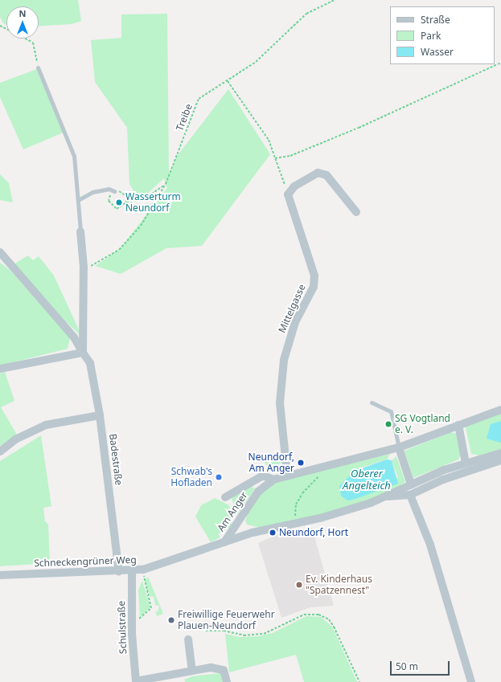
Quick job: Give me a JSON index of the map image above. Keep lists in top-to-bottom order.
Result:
{
  "streets": {
    "street": [
      "Mittelgasse",
      "Badestraße",
      "Am Anger",
      "Schneckengrüner Weg",
      "Schulstraße"
    ],
    "path": ["Treibe"]
  },
  "crossings": [
    ["Mittelgasse", "Am Anger"],
    ["Badestraße", "Schneckengrüner Weg"],
    ["Am Anger", "Schneckengrüner Weg"],
    ["Schneckengrüner Weg", "Schulstraße"]
  ],
  "water": ["Oberer Angelteich"],
  "places": [
    "Wasserturm Neundorf",
    "SG Vogtland e. V.",
    "Neundorf, Am Anger",
    "Schwab's Hofladen",
    "Neundorf, Hort",
    "Ev. Kinderhaus \"Spatzennest\"",
    "Freiwillige Feuerwehr Plauen-Neundorf"
  ],
  "legend": ["Straße", "Park", "Wasser"],
  "scale_bar": "50 m",
  "north": "top"
}
